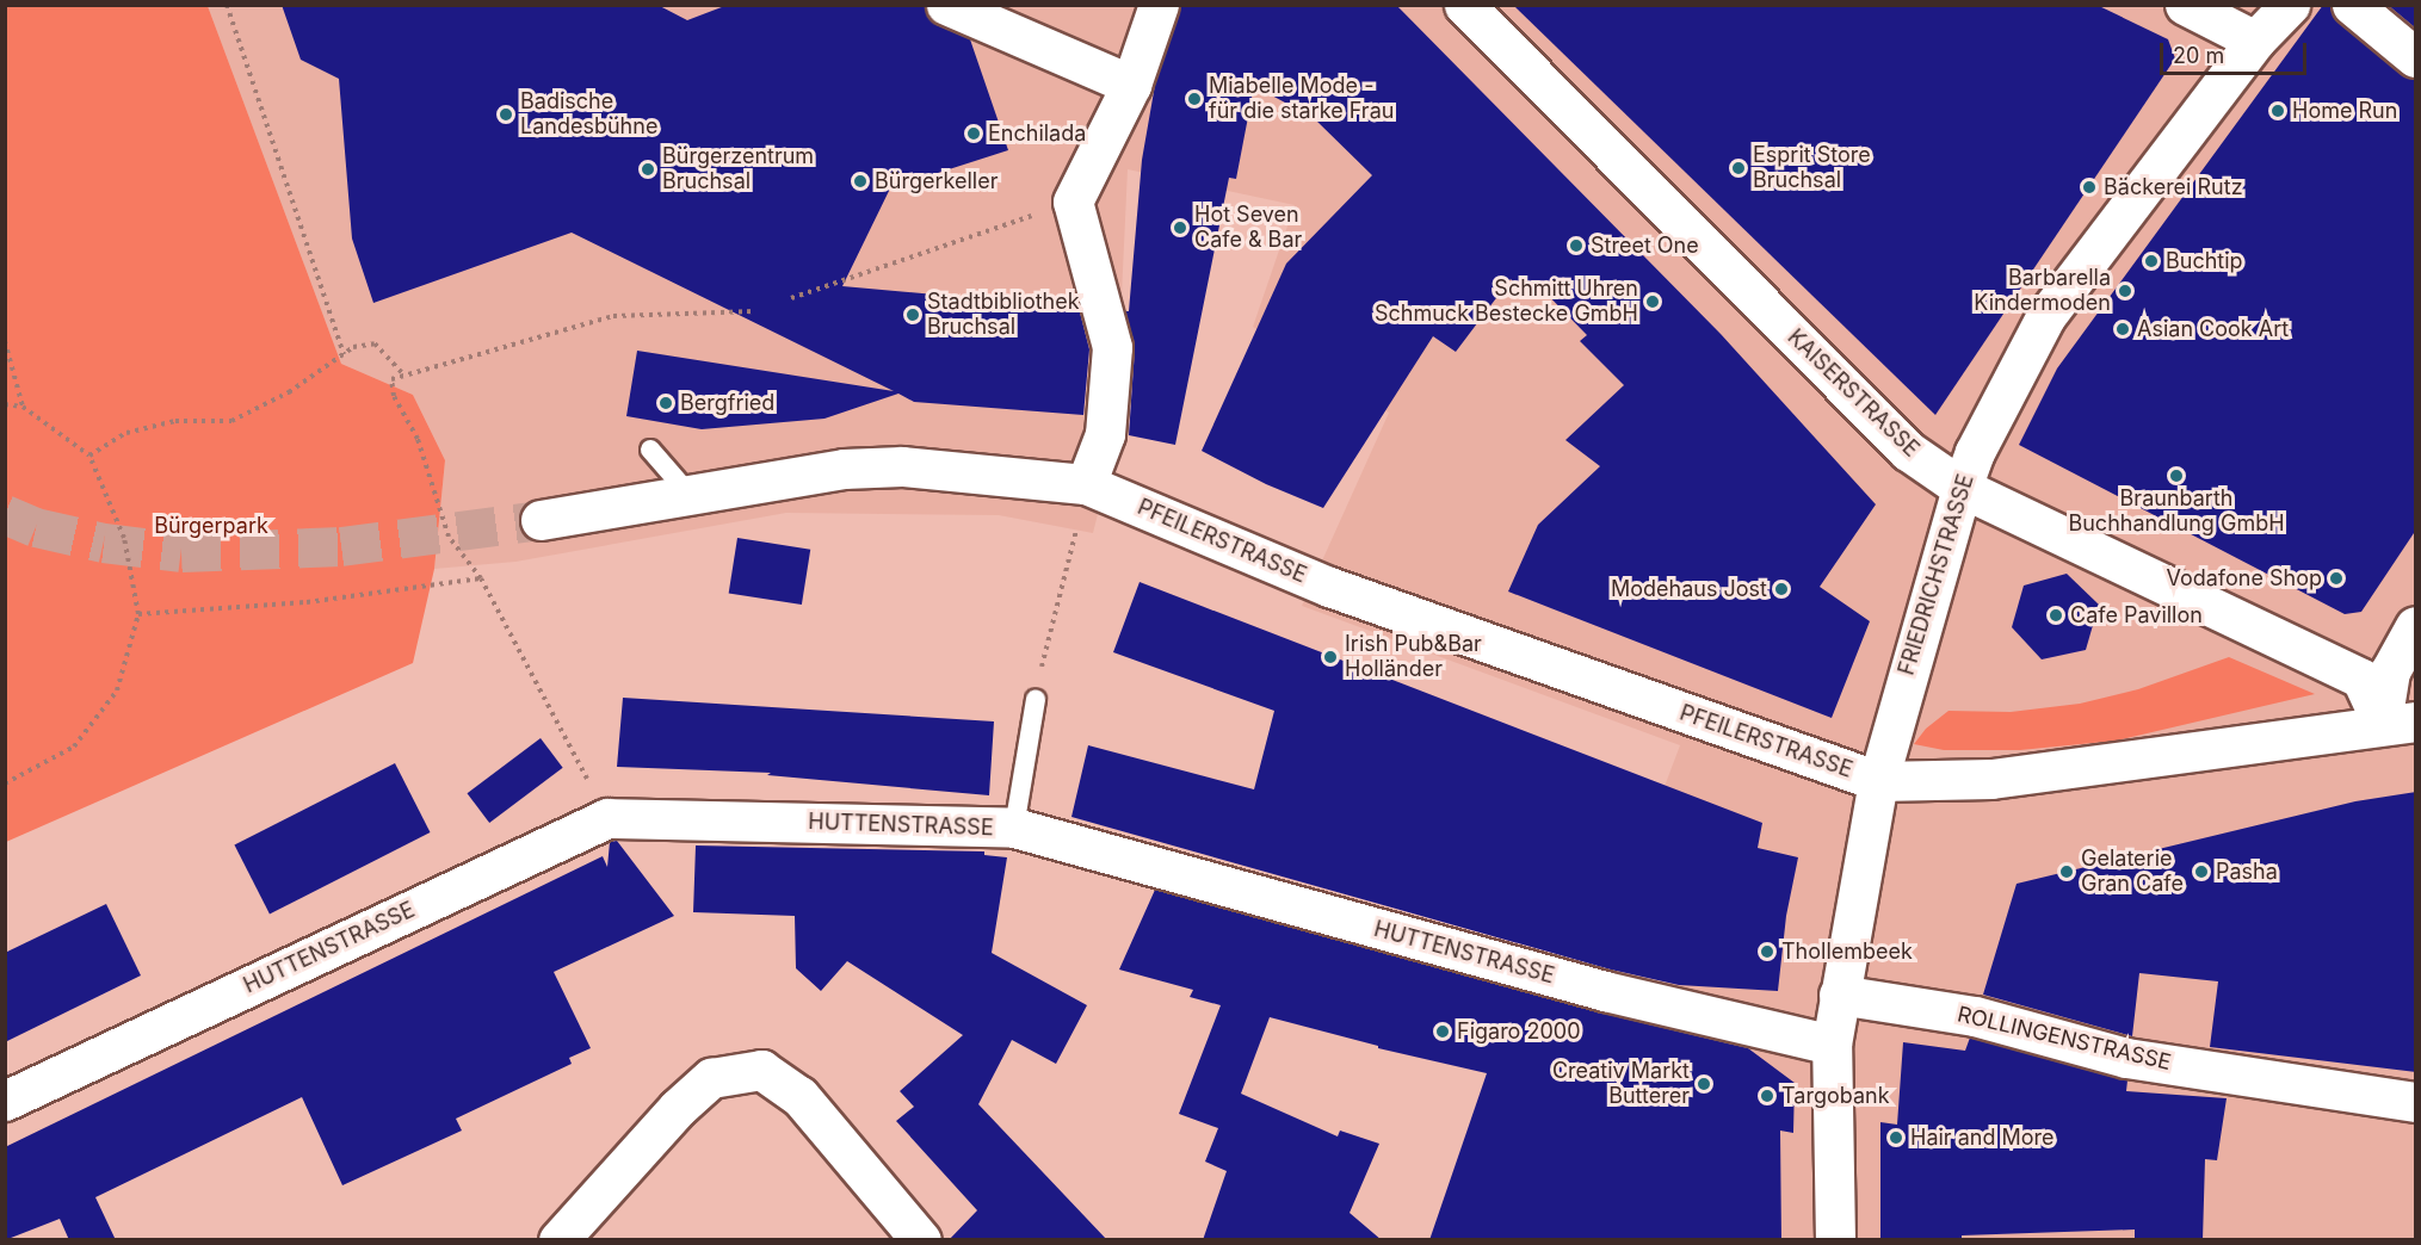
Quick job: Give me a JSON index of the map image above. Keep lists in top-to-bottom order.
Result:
{
  "streets": {
    "street": [
      "KAISERSTRASSE",
      "PFEILERSTRASSE",
      "FRIEDRICHSTRASSE",
      "HUTTENSTRASSE",
      "ROLLINGENSTRASSE"
    ]
  },
  "crossings": [
    ["KAISERSTRASSE", "FRIEDRICHSTRASSE"],
    ["PFEILERSTRASSE", "FRIEDRICHSTRASSE"],
    ["FRIEDRICHSTRASSE", "HUTTENSTRASSE"],
    ["FRIEDRICHSTRASSE", "ROLLINGENSTRASSE"]
  ],
  "parks": ["Bürgerpark"],
  "places": [
    "Miabelle Mode - für die starke Frau",
    "Home Run",
    "Badische Landesbühne",
    "Enchilada",
    "Esprit Store Bruchsal",
    "Bürgerzentrum Bruchsal",
    "Bürgerkeller",
    "Bäckerei Rutz",
    "Hot Seven Cafe & Bar",
    "Street One",
    "Buchtip",
    "Barbarella Kindermoden",
    "Schmitt Uhren Schmuck Bestecke GmbH",
    "Stadtbibliothek Bruchsal",
    "Asian Cook Art",
    "Bergfried",
    "Braunbarth Buchhandlung GmbH",
    "Vodafone Shop",
    "Modehaus Jost",
    "Cafe Pavillon",
    "Irish Pub&Bar Holländer",
    "Gelaterie Gran Cafe",
    "Pasha",
    "Thollembeek",
    "Figaro 2000",
    "Creativ Markt Butterer",
    "Targobank",
    "Hair and More"
  ],
  "scale_bar": "20 m"
}
